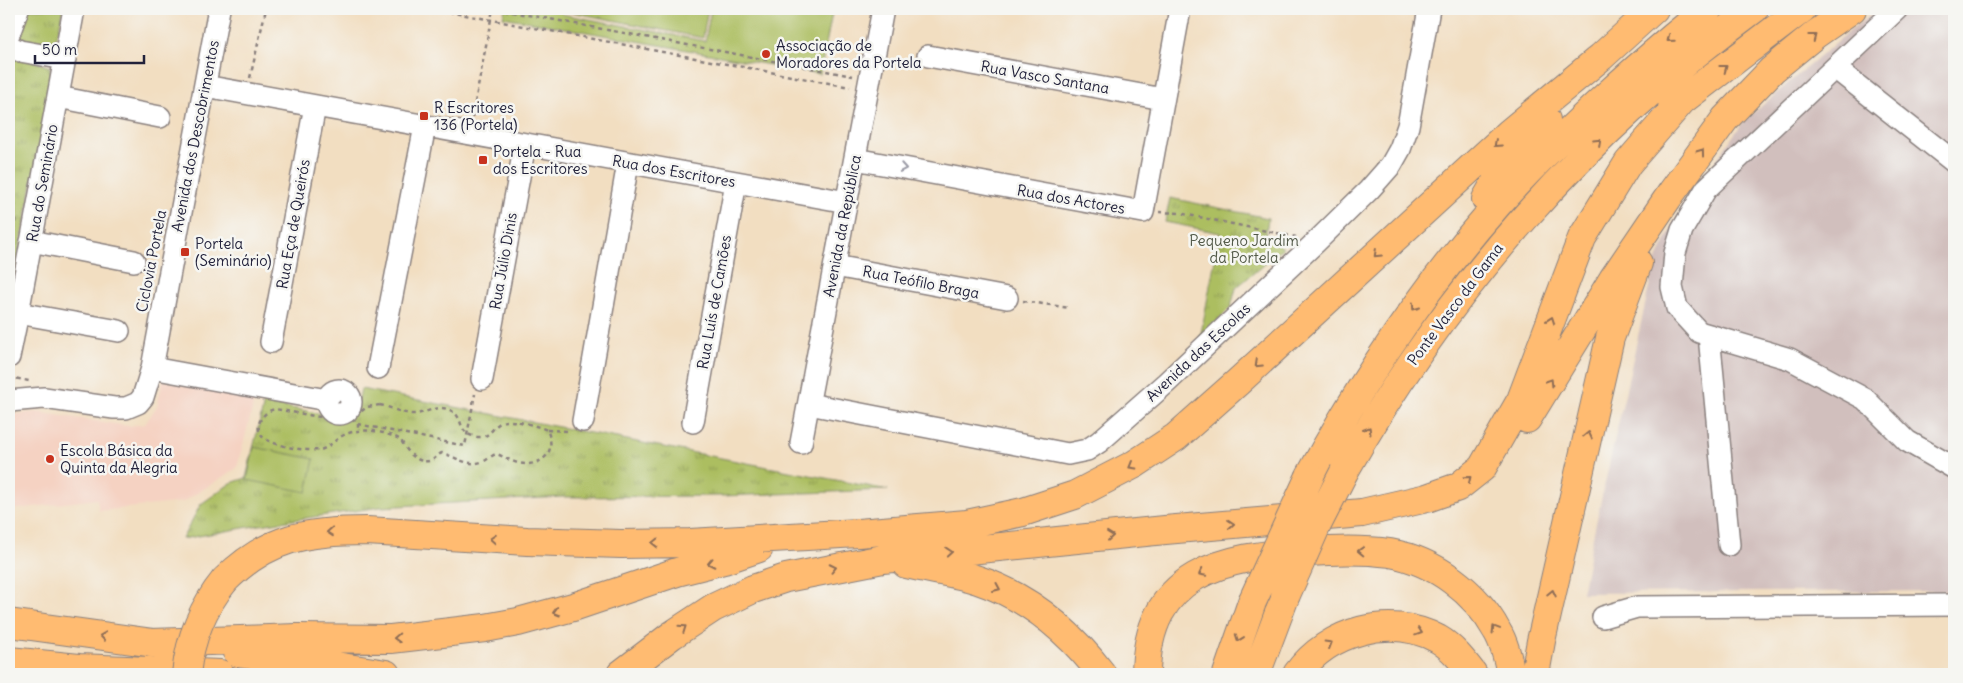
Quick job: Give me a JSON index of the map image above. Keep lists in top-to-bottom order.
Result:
{
  "streets": {
    "highway": ["Ponte Vasco da Gama"],
    "street": [
      "Rua Vasco Santana",
      "Avenida dos Descobrimentos",
      "Rua dos Escritores",
      "Rua do Seminário",
      "Rua dos Actores",
      "Rua Eça de Queirós",
      "Avenida da República",
      "Rua Júlio Dinis",
      "Rua Teófilo Braga",
      "Rua Luís de Camões",
      "Avenida das Escolas"
    ]
  },
  "crossings": [
    ["Rua Vasco Santana", "Rua dos Actores"],
    ["Avenida dos Descobrimentos", "Rua dos Escritores"],
    ["Rua dos Escritores", "Rua Eça de Queirós"],
    ["Rua dos Escritores", "Avenida da República"],
    ["Rua dos Escritores", "Rua Júlio Dinis"],
    ["Rua dos Escritores", "Rua Luís de Camões"],
    ["Rua dos Actores", "Avenida da República"],
    ["Avenida da República", "Rua Teófilo Braga"],
    ["Avenida da República", "Avenida das Escolas"]
  ],
  "one_way": ["Rua dos Actores"],
  "parks": ["Pequeno Jardim da Portela"],
  "places": {
    "other": ["Associação de Moradores da Portela", "Escola Básica da Quinta da Alegria"],
    "transit": ["R Escritores 136 (Portela)", "Portela - Rua dos Escritores", "Portela (Seminário)"]
  },
  "scale_bar": "50 m"
}
